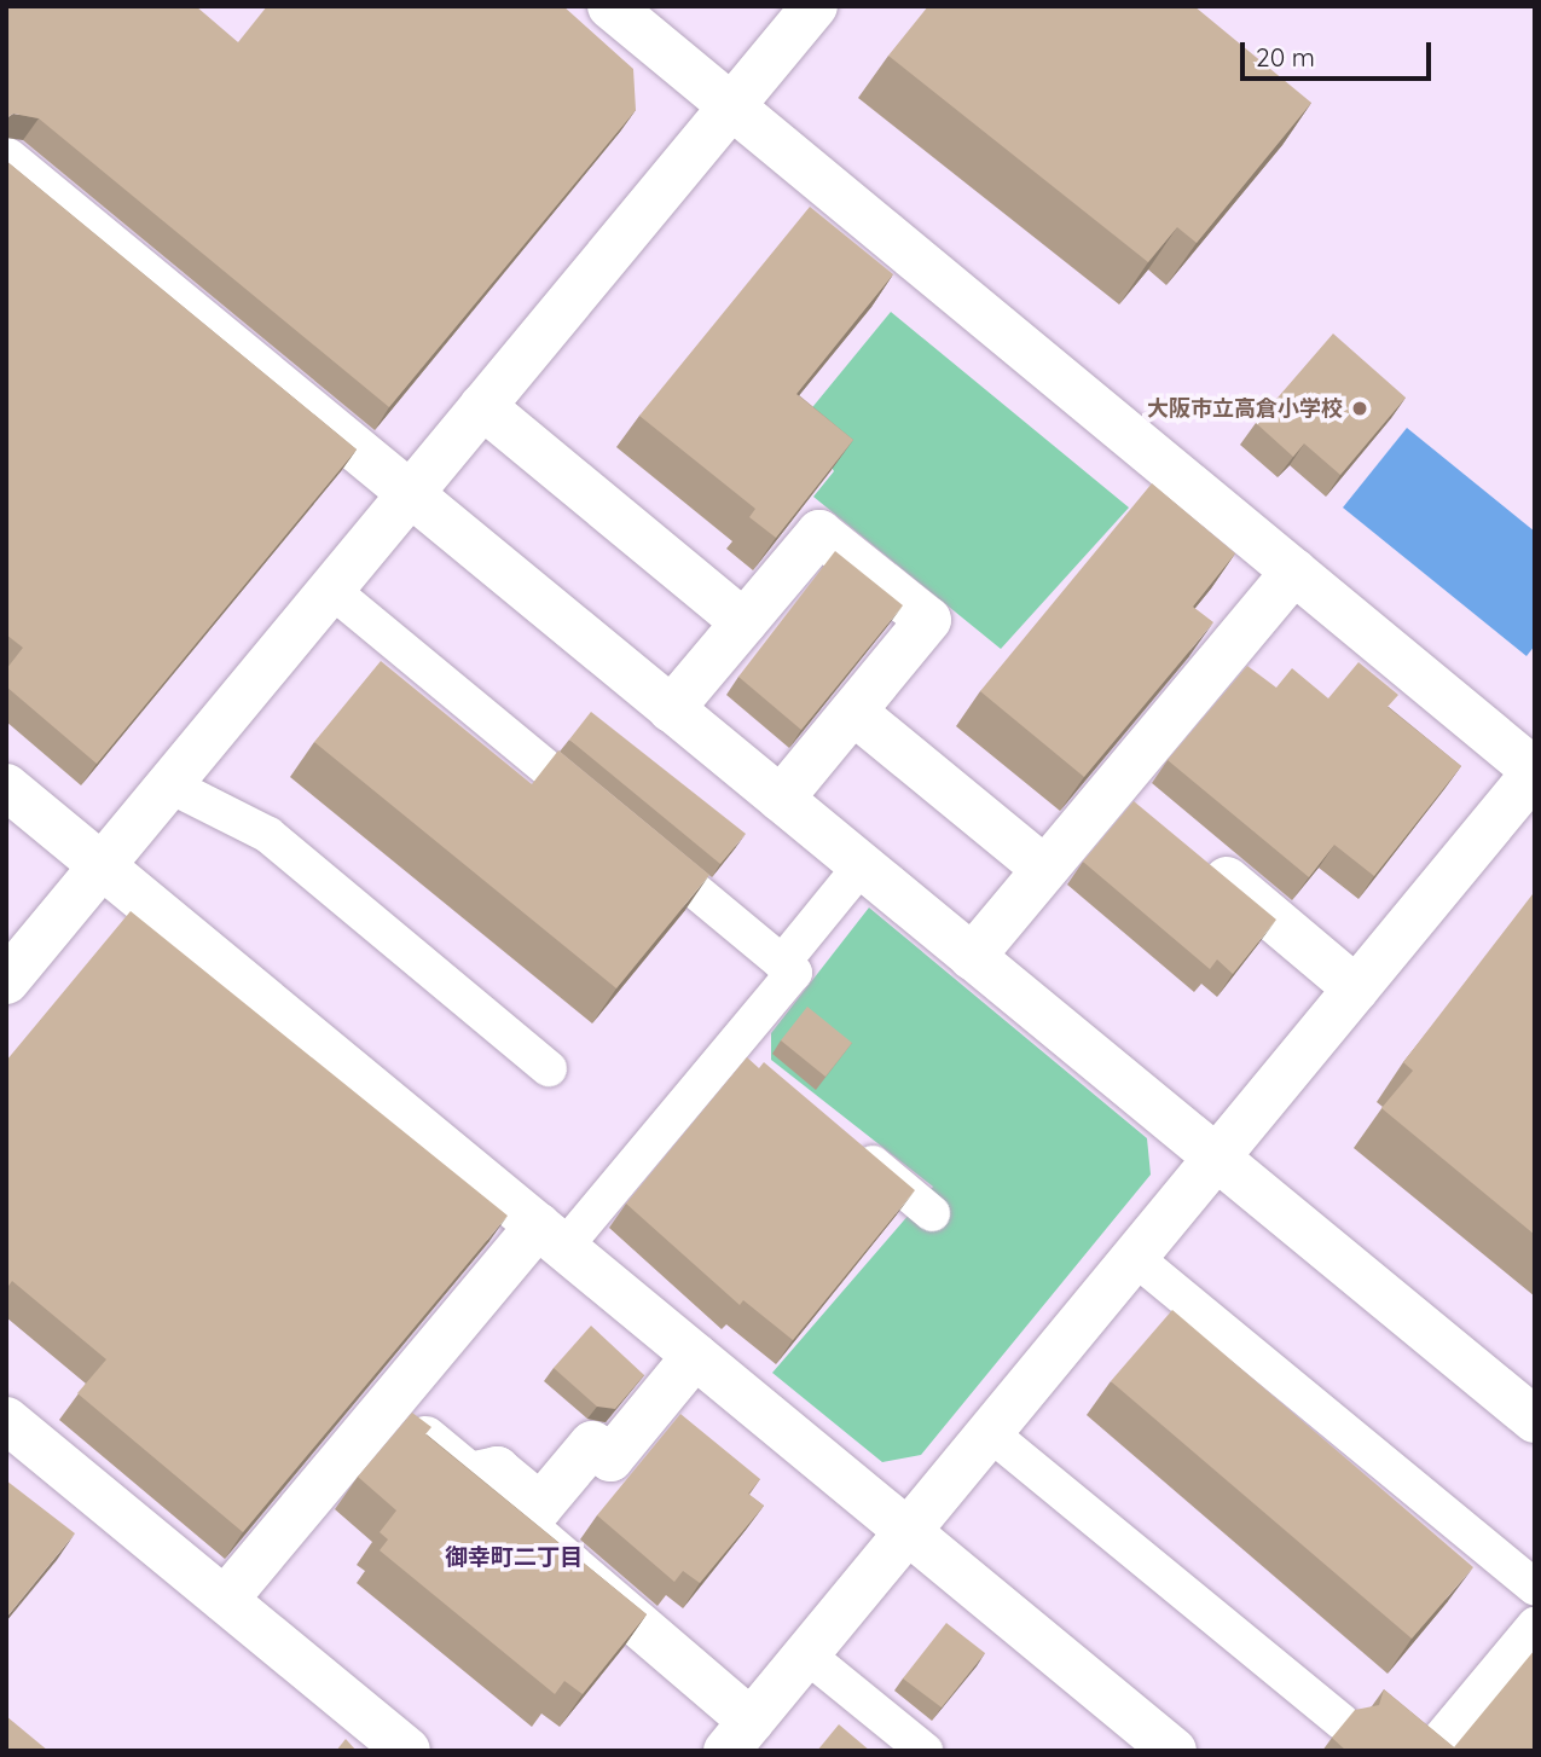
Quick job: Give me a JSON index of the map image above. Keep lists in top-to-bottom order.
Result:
{
  "districts": ["御幸町二丁目"],
  "places": ["大阪市立高倉小学校"],
  "scale_bar": "20 m"
}
